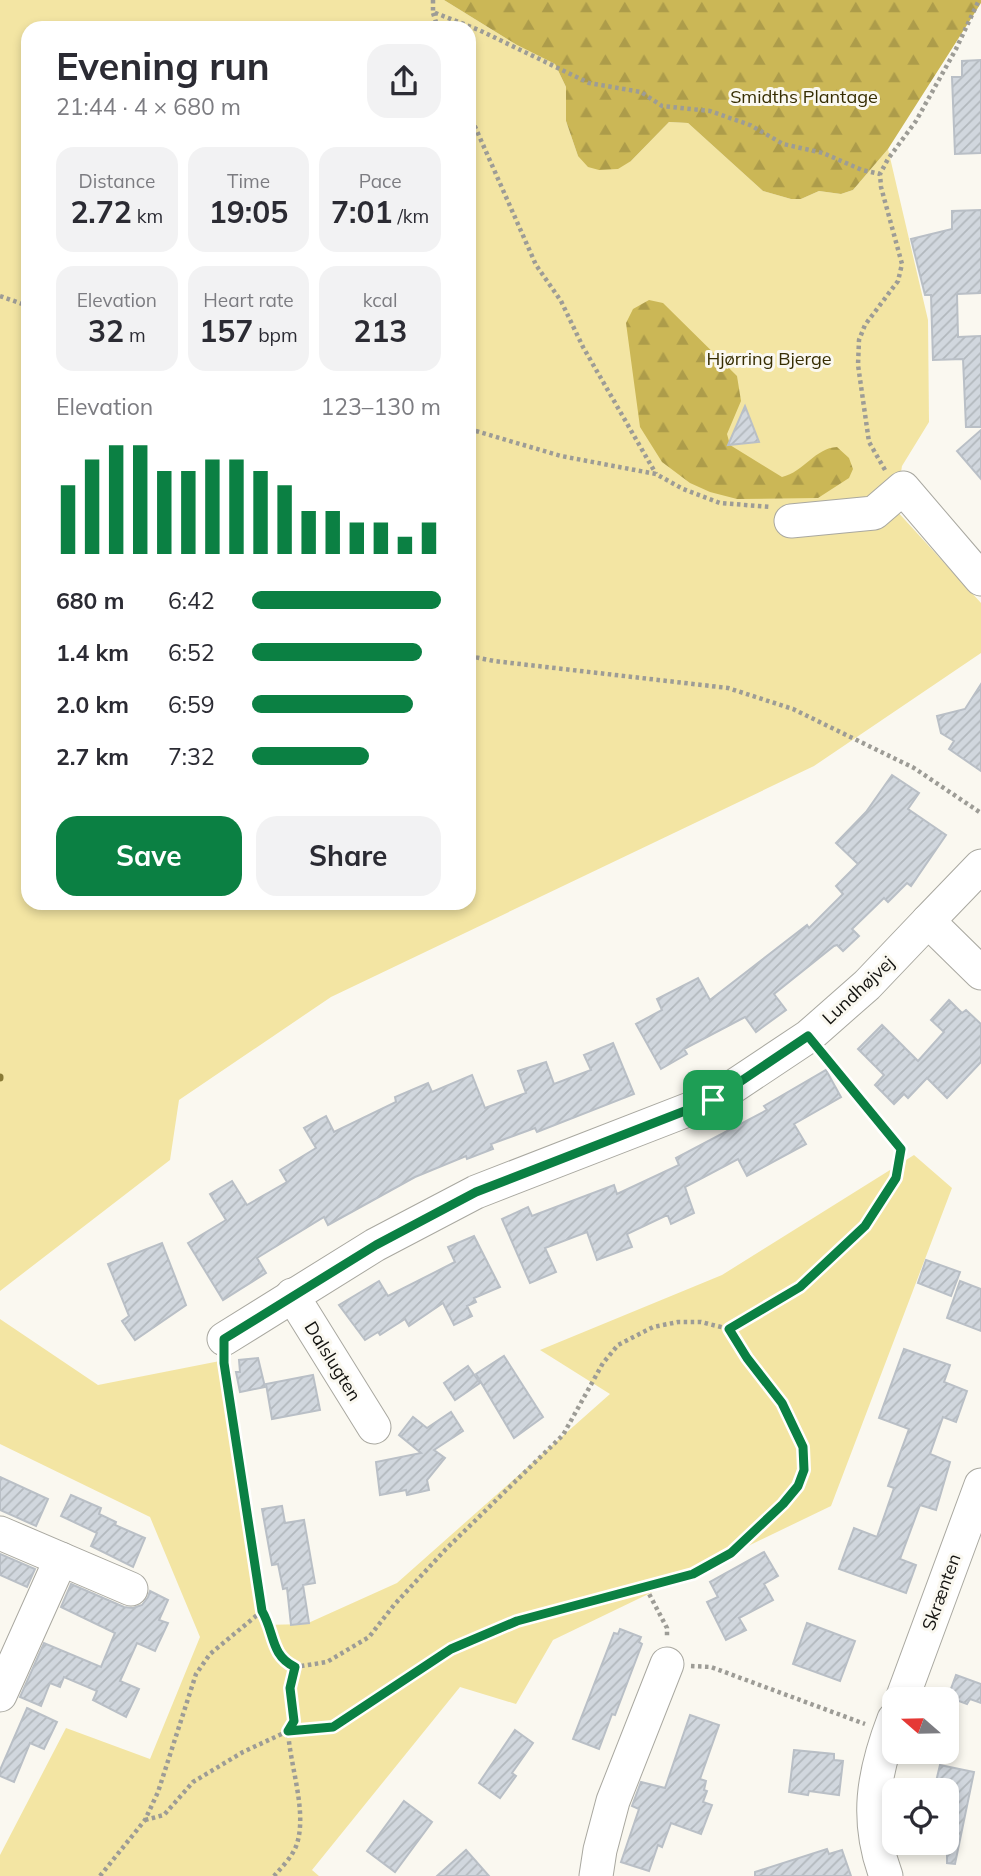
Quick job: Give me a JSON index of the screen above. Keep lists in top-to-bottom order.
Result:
{
  "streets": {
    "street": ["Lundhøjvej", "Dalslugten", "Skrænten"]
  },
  "crossings": [
    ["Lundhøjvej", "Dalslugten"]
  ],
  "parks": ["Smidths Plantage", "Hjørring Bjerge"],
  "north": "left",
  "page": {
    "heading": ["Evening run", "21:44 · 4 × 680 m"],
    "stats": [
      ["Distance", "2.72 km"],
      ["Time", "19:05"],
      ["Pace", "7:01 /km"],
      ["Elevation", "32 m"],
      ["Heart rate", "157 bpm"],
      ["kcal", "213"]
    ],
    "chart": ["Elevation", "123–130 m"],
    "list": [
      {
        "name": "680 m",
        "note": "6:42"
      },
      {
        "name": "1.4 km",
        "note": "6:52"
      },
      {
        "name": "2.0 km",
        "note": "6:59"
      },
      {
        "name": "2.7 km",
        "note": "7:32"
      }
    ],
    "buttons": ["Save", "Share"]
  }
}
